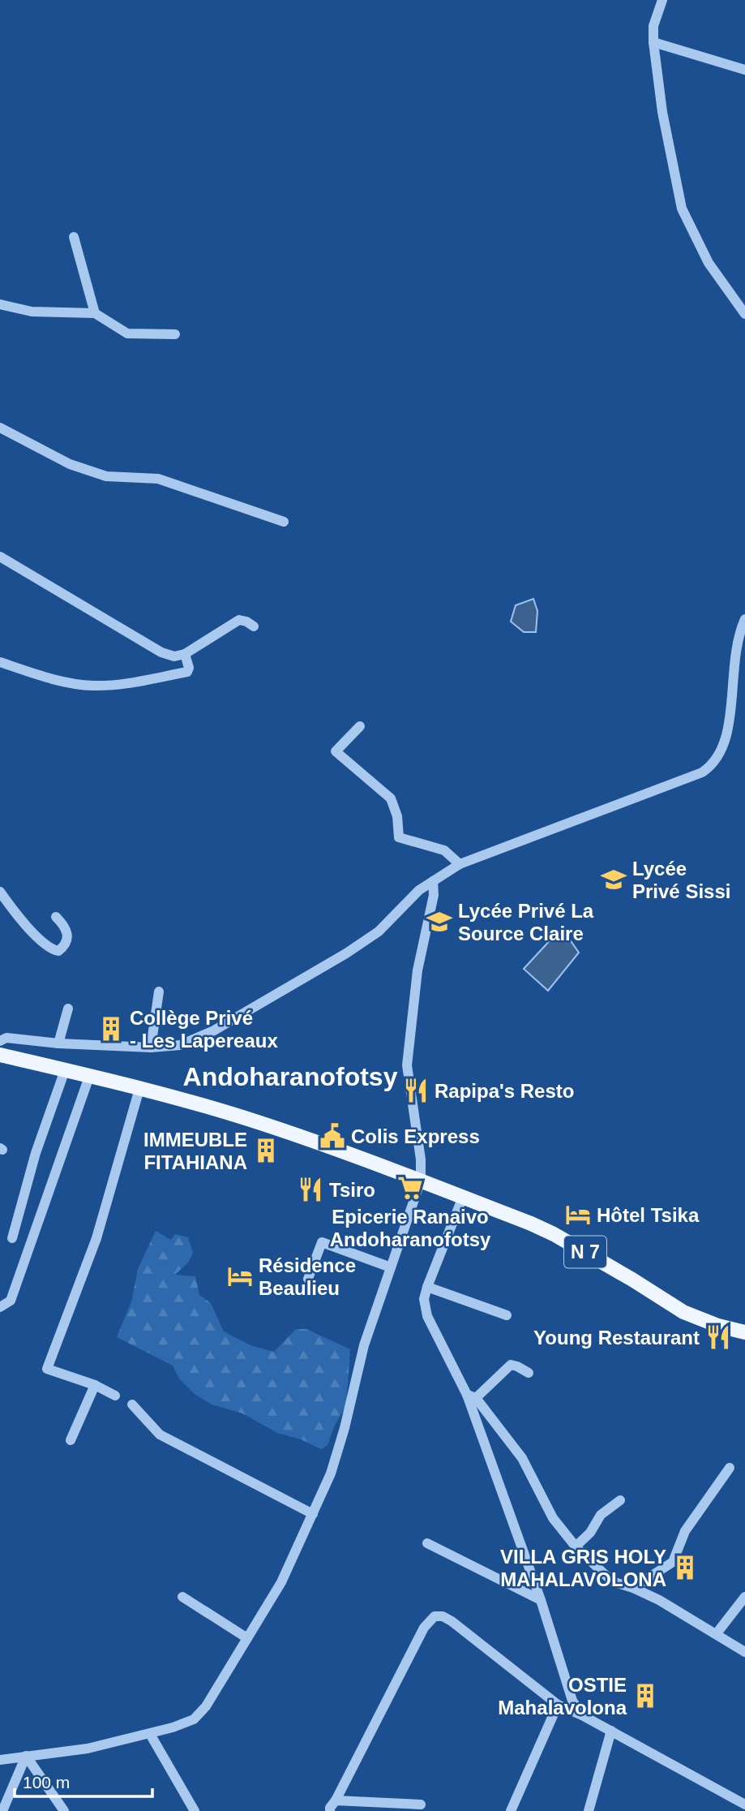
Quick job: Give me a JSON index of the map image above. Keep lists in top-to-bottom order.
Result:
{
  "streets": {
    "main road": ["N 7"]
  },
  "districts": ["Andoharanofotsy"],
  "places": {
    "school or university": ["Lycée Privé Sissi", "Lycée Privé La Source Claire"],
    "building": [
      "Collège Privé - Les Lapereaux",
      "IMMEUBLE FITAHIANA",
      "VILLA GRIS HOLY MAHALAVOLONA",
      "OSTIE Mahalavolona"
    ],
    "restaurant": ["Rapipa's Resto", "Tsiro", "Young Restaurant"],
    "public building": ["Colis Express"],
    "supermarket": ["Epicerie Ranaivo Andoharanofotsy"],
    "hotel": ["Hôtel Tsika", "Résidence Beaulieu"]
  },
  "scale_bar": "100 m"
}
